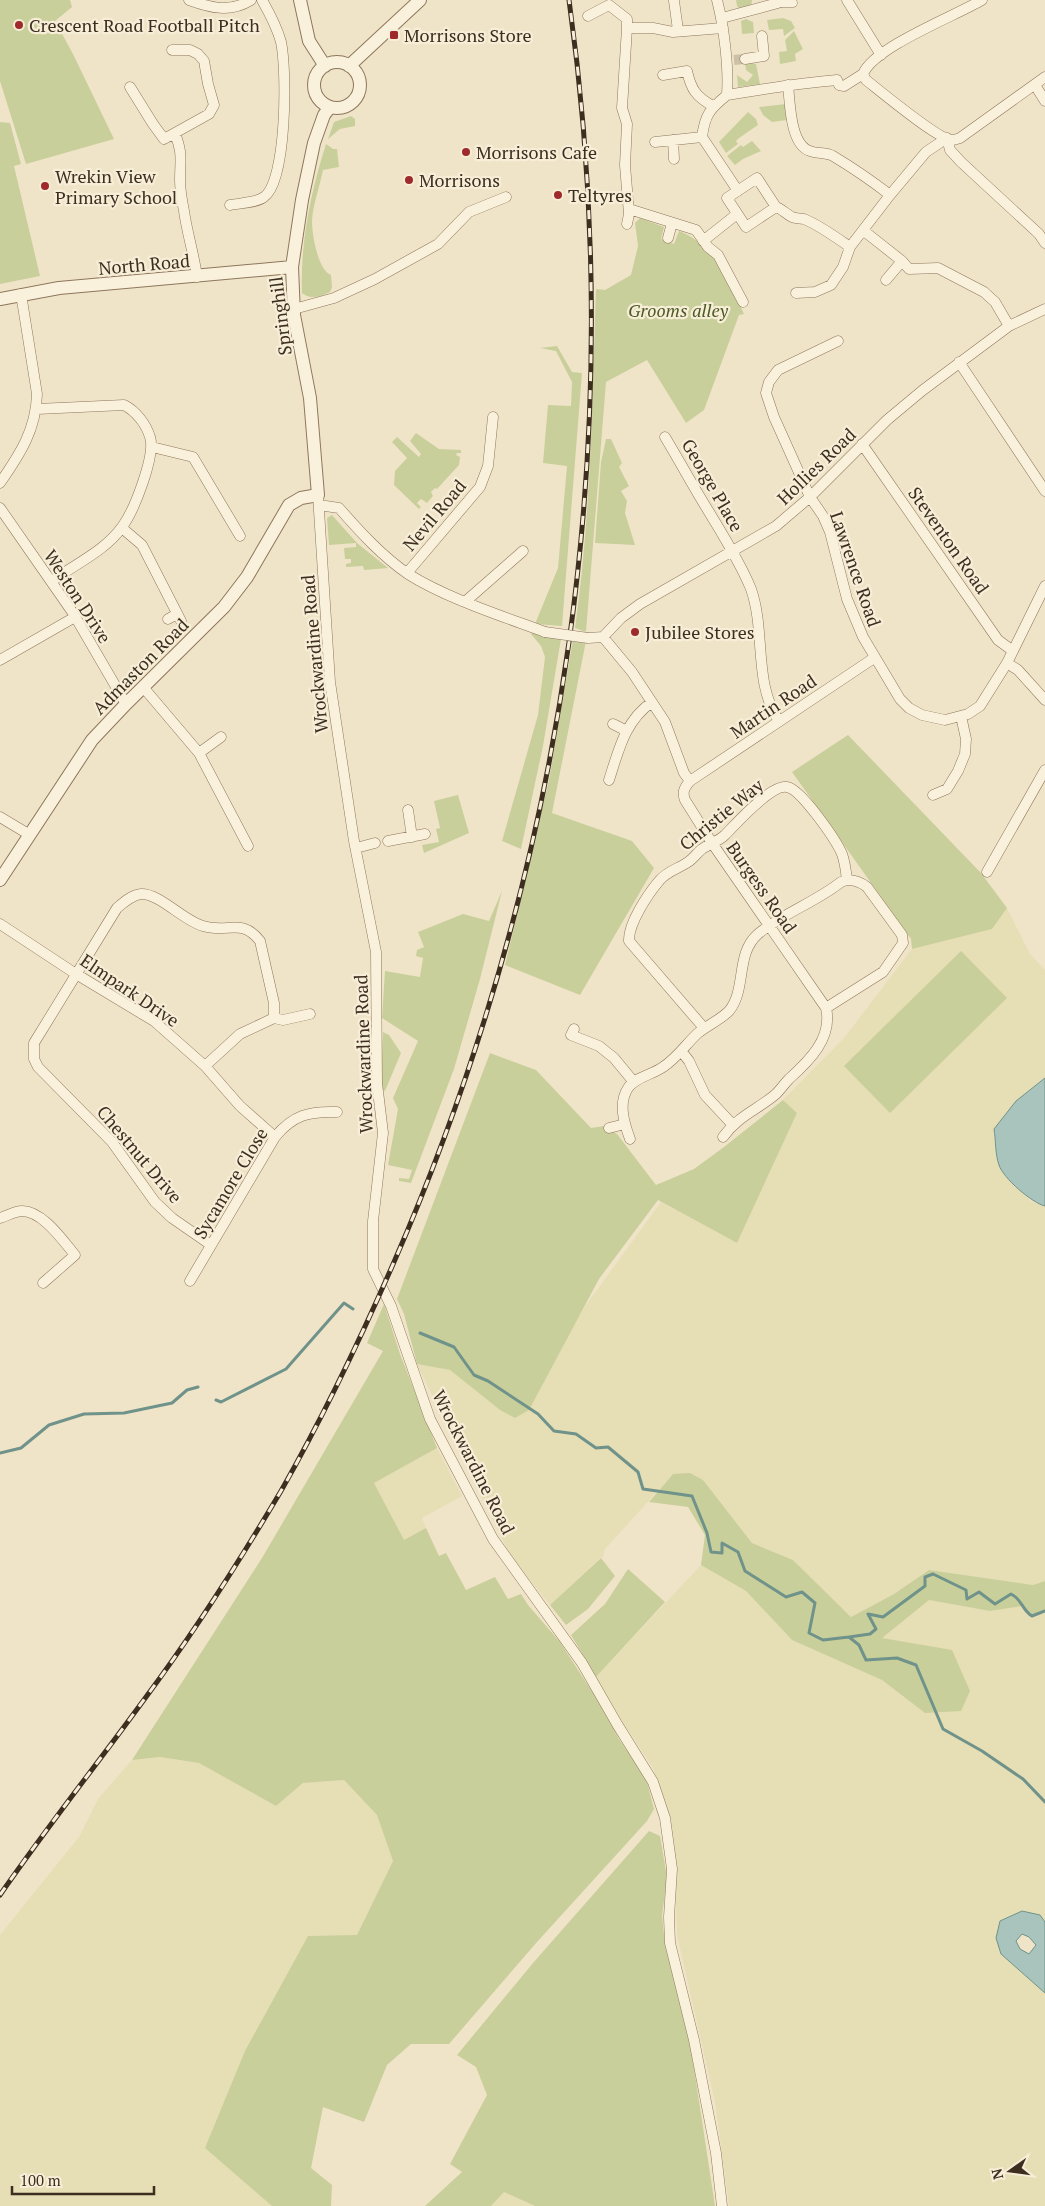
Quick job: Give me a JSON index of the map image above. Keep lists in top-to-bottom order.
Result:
{
  "streets": {
    "street": [
      "North Road",
      "Springhill",
      "Hollies Road",
      "George Place",
      "Nevil Road",
      "Steventon Road",
      "Lawrence Road",
      "Weston Drive",
      "Wrockwardine Road",
      "Admaston Road",
      "Martin Road",
      "Christie Way",
      "Burgess Road",
      "Elmpark Drive",
      "Chestnut Drive",
      "Sycamore Close"
    ]
  },
  "crossings": [
    ["North Road", "Springhill"],
    ["Springhill", "Wrockwardine Road"],
    ["Springhill", "Admaston Road"],
    ["Hollies Road", "George Place"],
    ["Hollies Road", "Steventon Road"],
    ["Hollies Road", "Lawrence Road"],
    ["George Place", "Martin Road"],
    ["Steventon Road", "Lawrence Road"],
    ["Lawrence Road", "Martin Road"],
    ["Weston Drive", "Admaston Road"],
    ["Wrockwardine Road", "Admaston Road"],
    ["Martin Road", "Burgess Road"],
    ["Christie Way", "Burgess Road"],
    ["Elmpark Drive", "Chestnut Drive"],
    ["Elmpark Drive", "Sycamore Close"],
    ["Chestnut Drive", "Sycamore Close"]
  ],
  "parks": ["Grooms alley"],
  "places": {
    "other": [
      "Crescent Road Football Pitch",
      "Morrisons Cafe",
      "Morrisons",
      "Wrekin View Primary School",
      "Teltyres",
      "Jubilee Stores"
    ],
    "transit": ["Morrisons Store"]
  },
  "scale_bar": "100 m",
  "north": "left"
}
